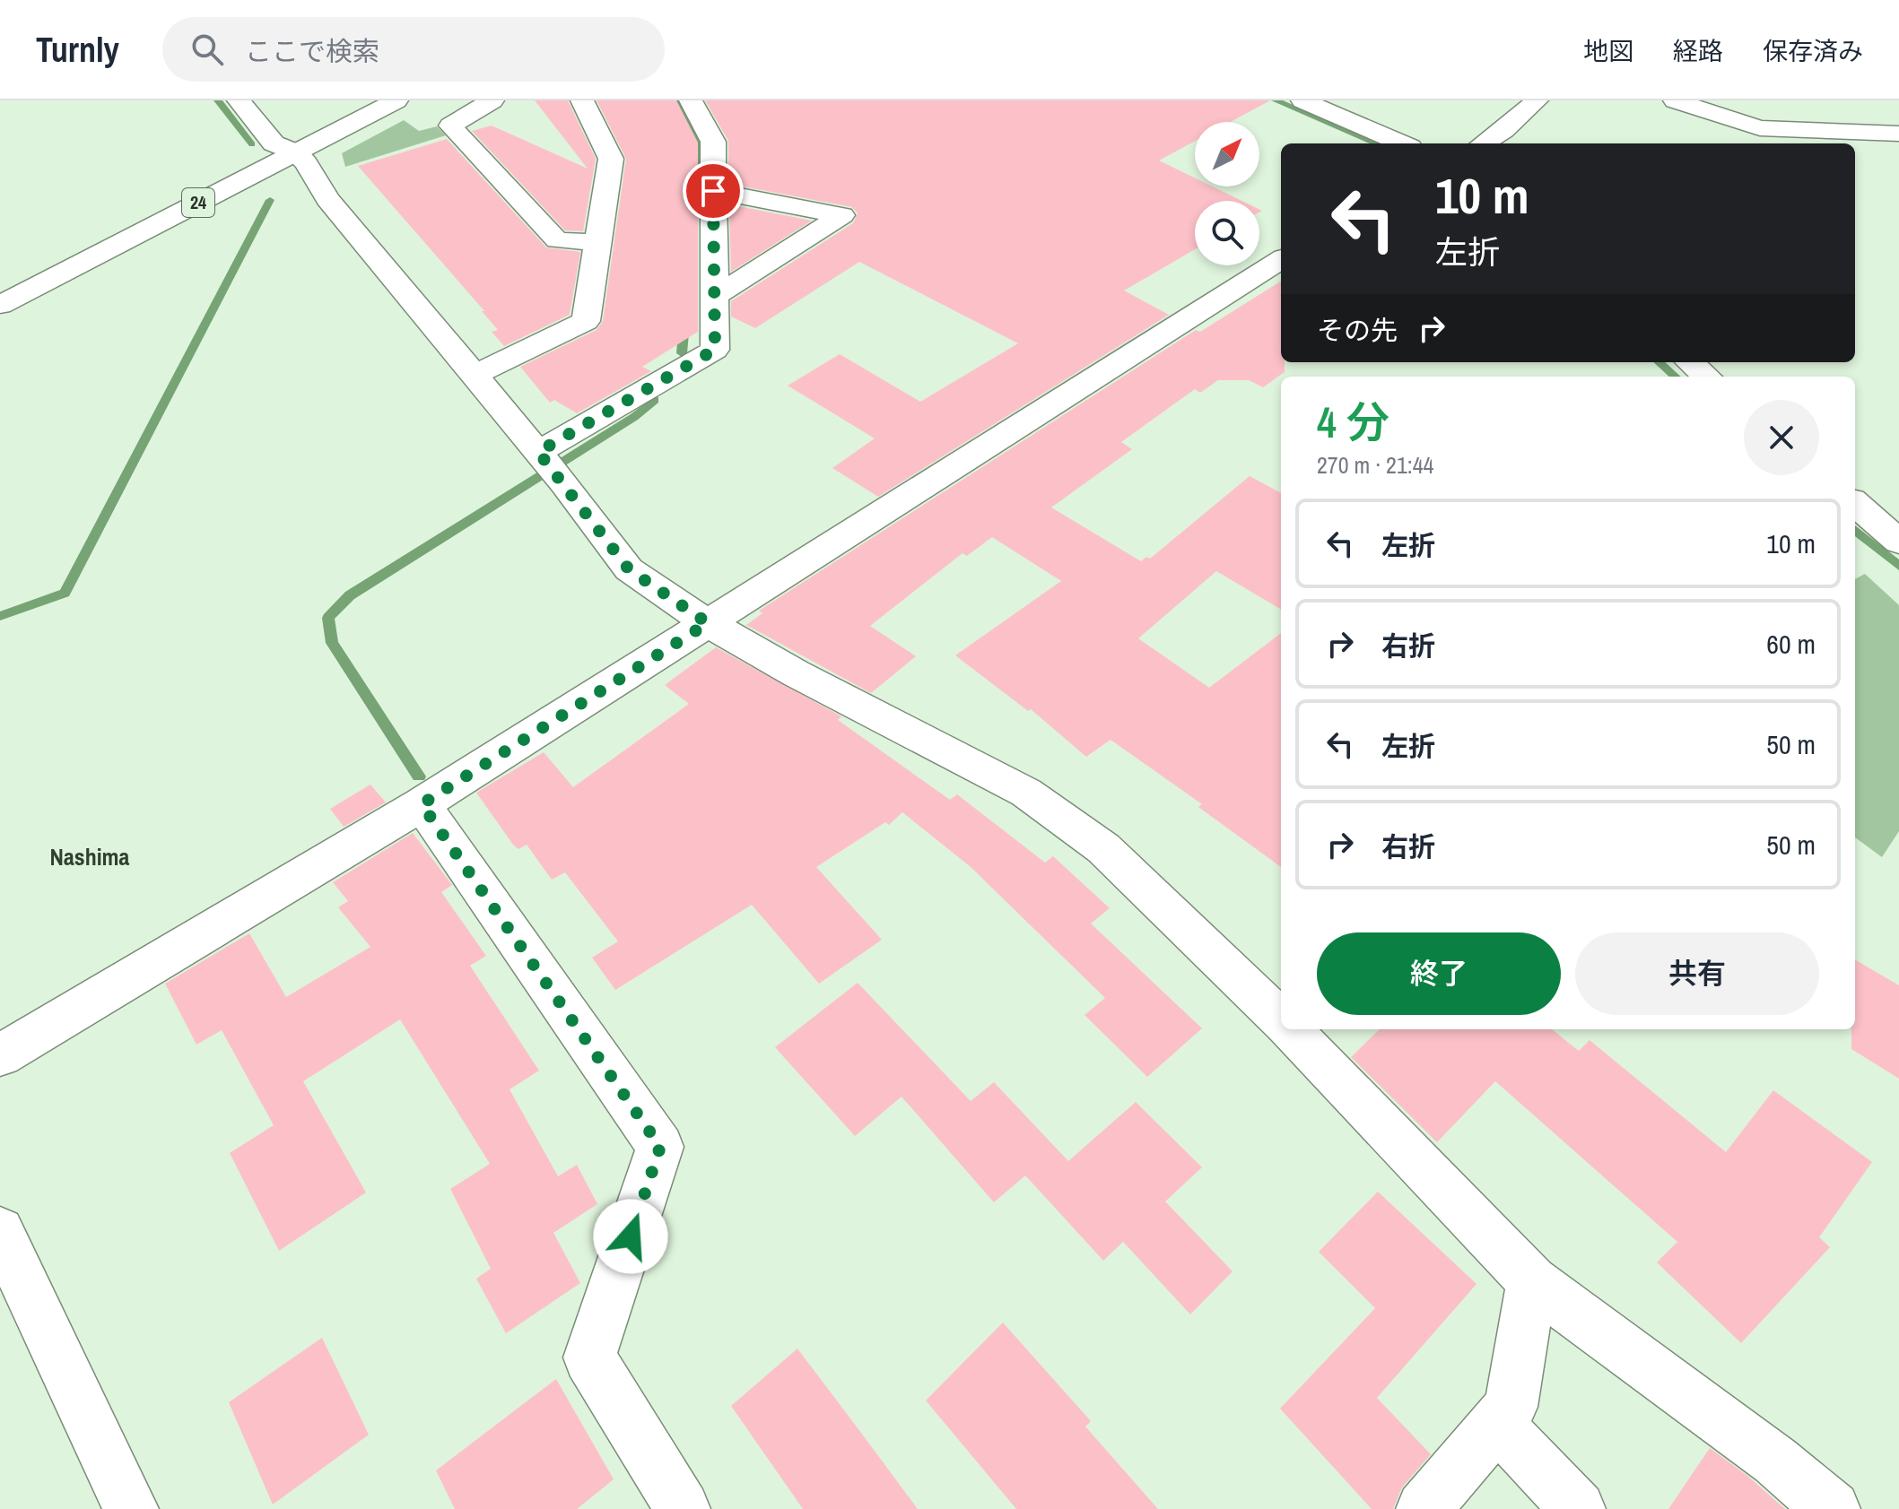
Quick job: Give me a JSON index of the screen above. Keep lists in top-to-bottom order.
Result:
{
  "streets": {
    "main road": ["24"]
  },
  "districts": ["Nashima"],
  "north": "top right",
  "page": {
    "header": "Turnly",
    "search": "ここで検索",
    "nav": ["地図", "経路", "保存済み"],
    "turn": ["10 m", "左折"],
    "then": "その先",
    "heading": ["4 分", "270 m · 21:44"],
    "list": [
      {
        "name": "左折",
        "value": "10 m"
      },
      {
        "name": "右折",
        "value": "60 m"
      },
      {
        "name": "左折",
        "value": "50 m"
      },
      {
        "name": "右折",
        "value": "50 m"
      }
    ],
    "buttons": ["終了", "共有"]
  }
}
